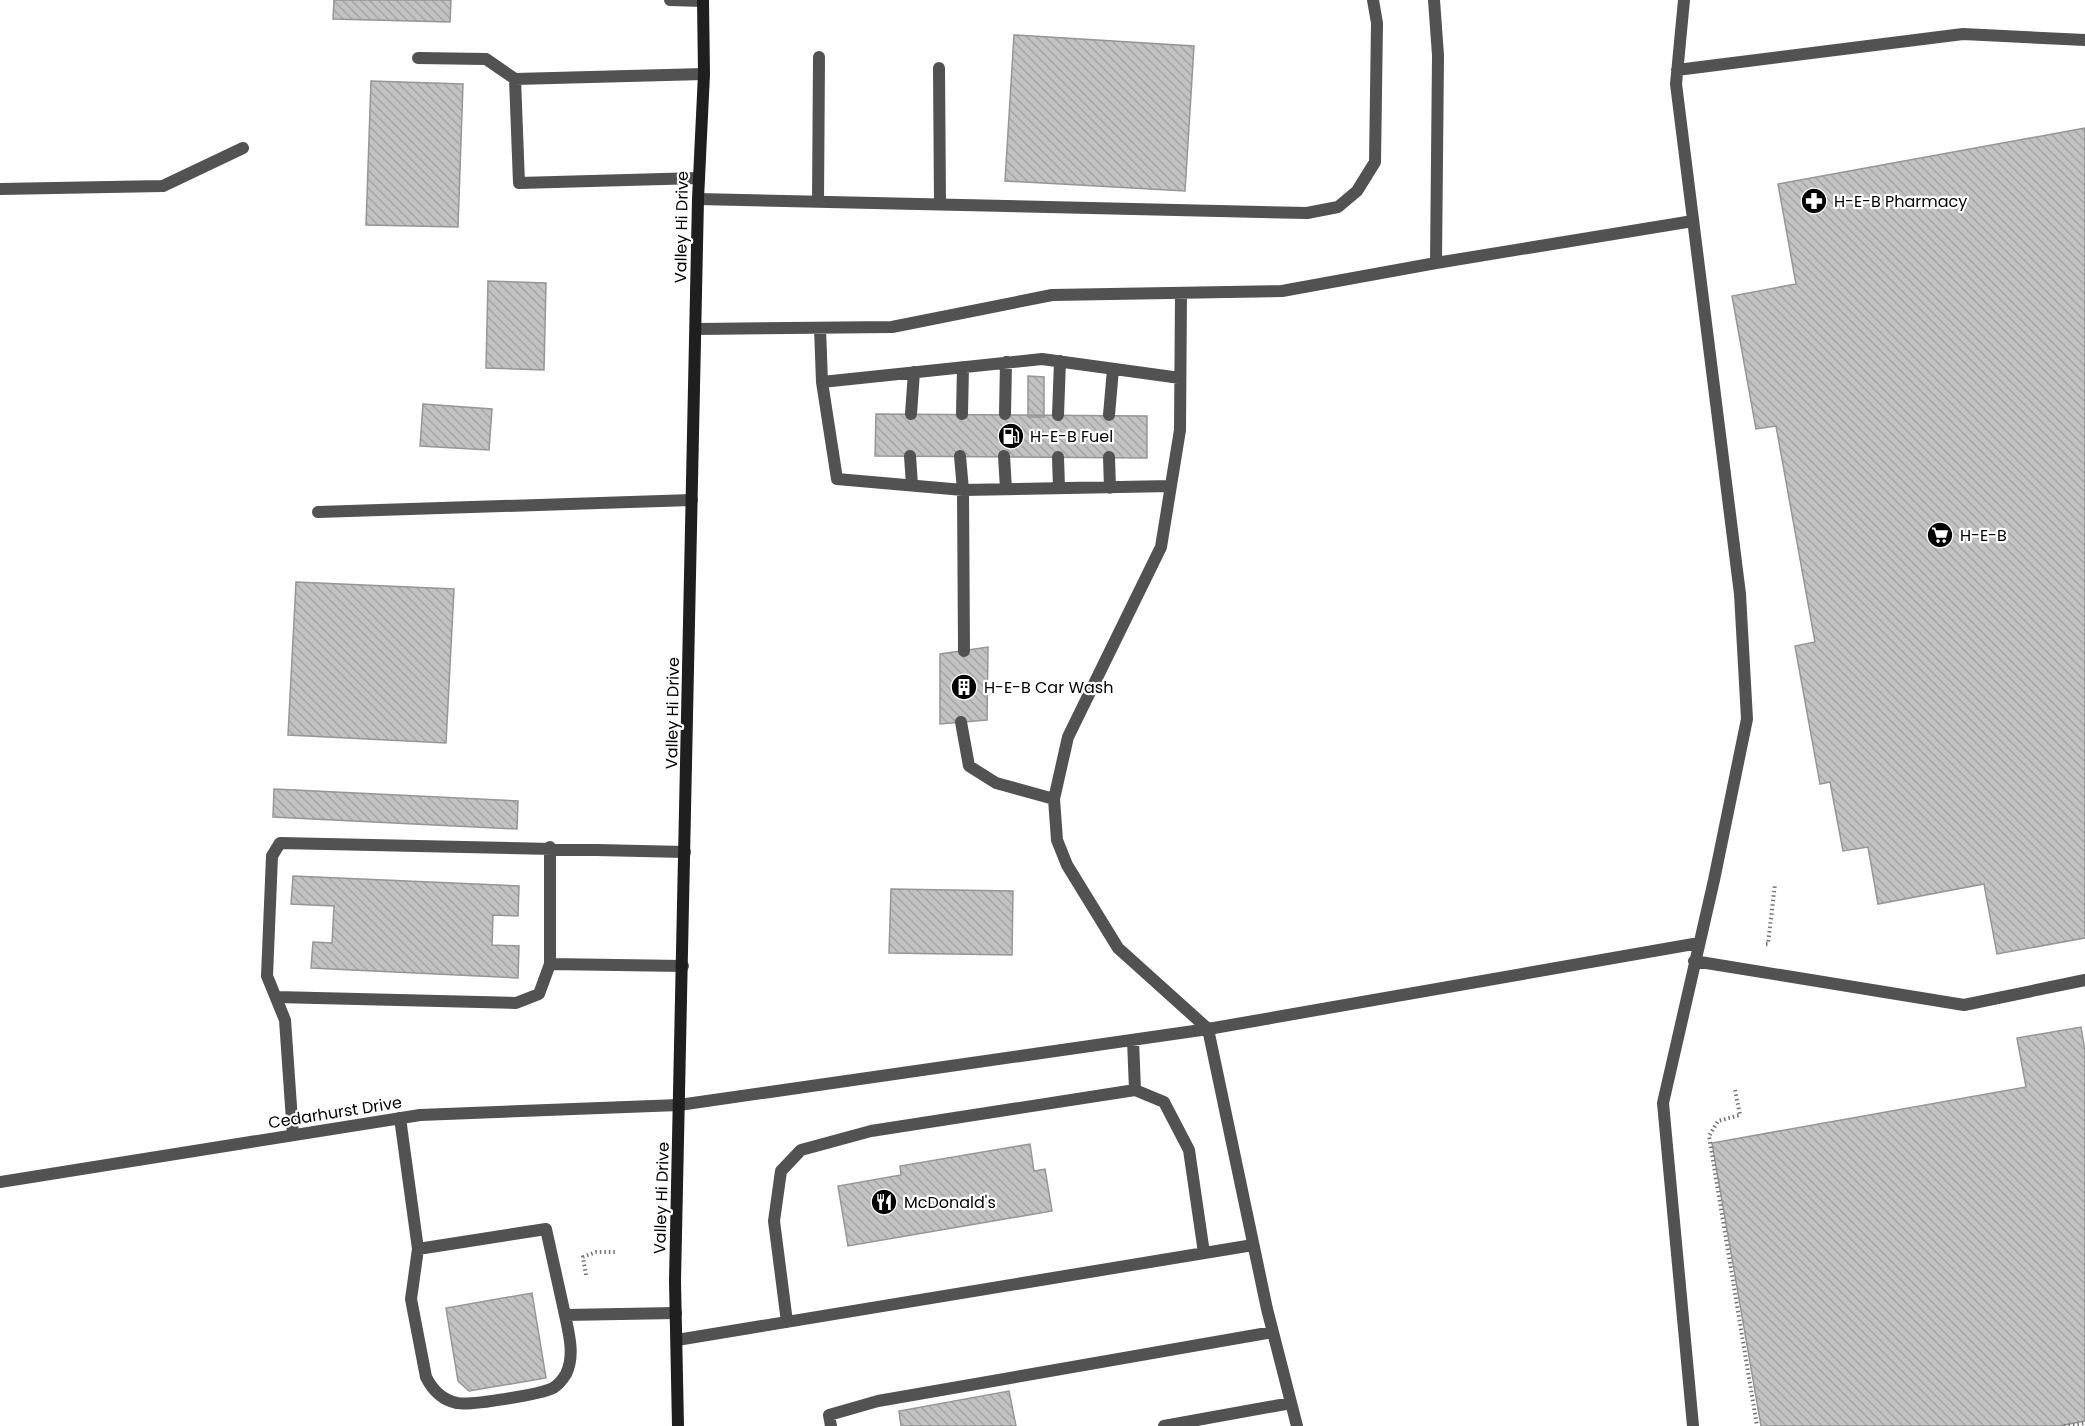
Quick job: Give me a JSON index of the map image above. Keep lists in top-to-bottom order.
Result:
{
  "streets": {
    "street": ["Valley Hi Drive", "Cedarhurst Drive"]
  },
  "crossings": [
    ["Valley Hi Drive", "Cedarhurst Drive"]
  ],
  "places": {
    "pharmacy": ["H-E-B Pharmacy"],
    "fuel station": ["H-E-B Fuel"],
    "supermarket": ["H-E-B"],
    "building": ["H-E-B Car Wash"],
    "restaurant": ["McDonald's"]
  }
}
